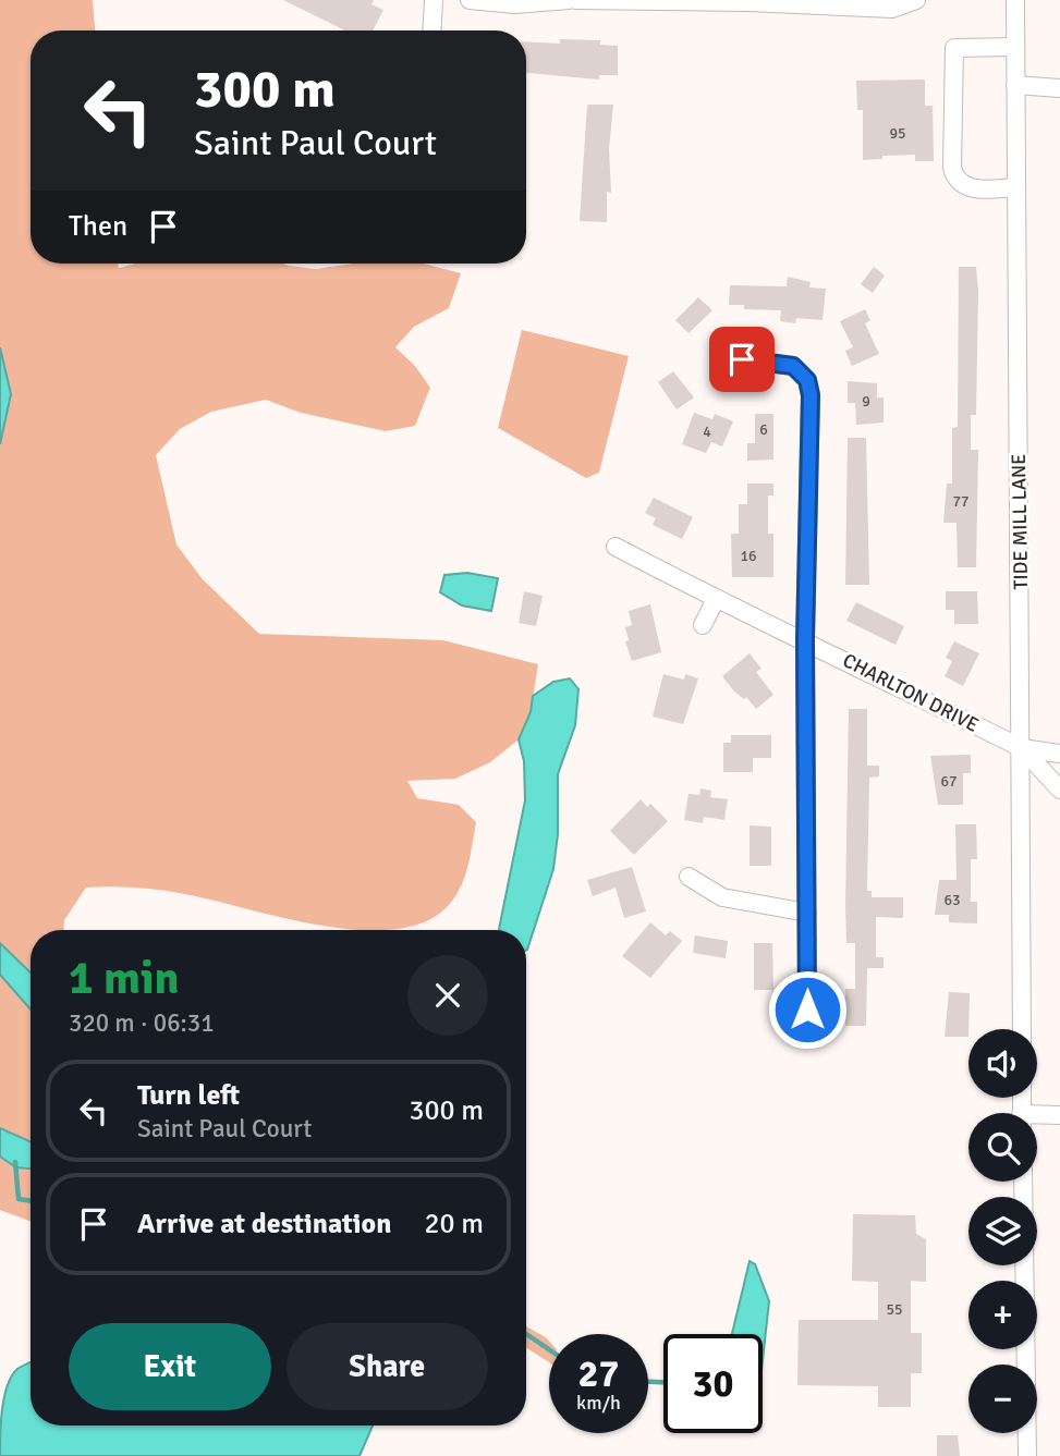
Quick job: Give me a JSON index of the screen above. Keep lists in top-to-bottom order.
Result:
{
  "streets": {
    "street": ["TIDE MILL LANE", "CHARLTON DRIVE"]
  },
  "crossings": [
    ["TIDE MILL LANE", "CHARLTON DRIVE"]
  ],
  "house_numbers": [
    "95",
    "9",
    "6",
    "4",
    "77",
    "16",
    "67",
    "63",
    "55"
  ],
  "page": {
    "turn": ["300 m", "Saint Paul Court"],
    "then": "Then",
    "heading": ["1 min", "320 m · 06:31"],
    "map_buttons": ["+", "−"],
    "list": [
      {
        "name": "Turn left",
        "note": "Saint Paul Court",
        "value": "300 m"
      },
      {
        "name": "Arrive at destination",
        "value": "20 m"
      }
    ],
    "buttons": ["Exit", "Share"],
    "speed": "27 km/h",
    "limit": "30"
  }
}
